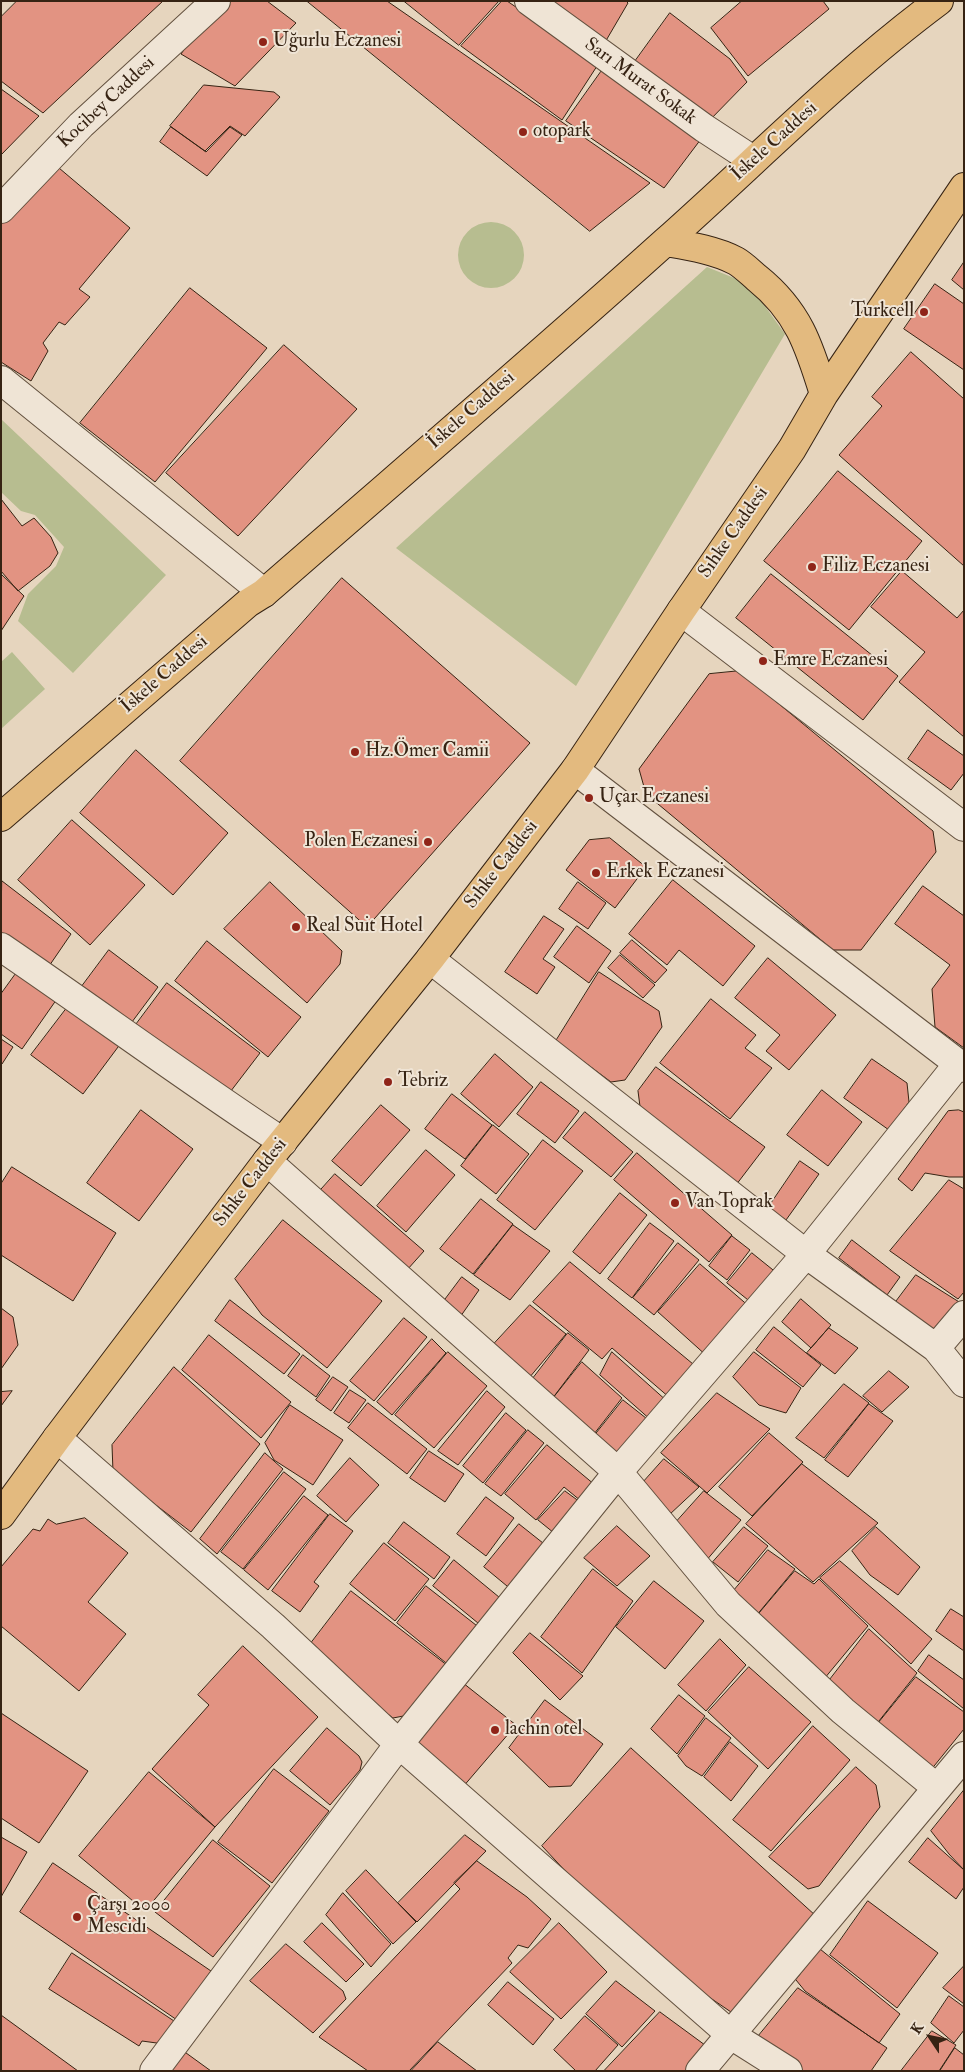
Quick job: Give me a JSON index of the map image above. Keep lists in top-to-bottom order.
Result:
{
  "streets": {
    "main road": ["İskele Caddesi", "Sıhke Caddesi"],
    "street": ["Sarı Murat Sokak", "Kocibey Caddesi"]
  },
  "crossings": [
    ["Sarı Murat Sokak", "İskele Caddesi"]
  ],
  "places": [
    "Uğurlu Eczanesi",
    "otopark",
    "Turkcell",
    "Filiz Eczanesi",
    "Emre Eczanesi",
    "Hz.Ömer Camii",
    "Uçar Eczanesi",
    "Polen Eczanesi",
    "Erkek Eczanesi",
    "Real Suit Hotel",
    "Tebriz",
    "Van Toprak",
    "lachin otel",
    "Çarşı 2000 Mescidi"
  ],
  "north": "top left"
}
